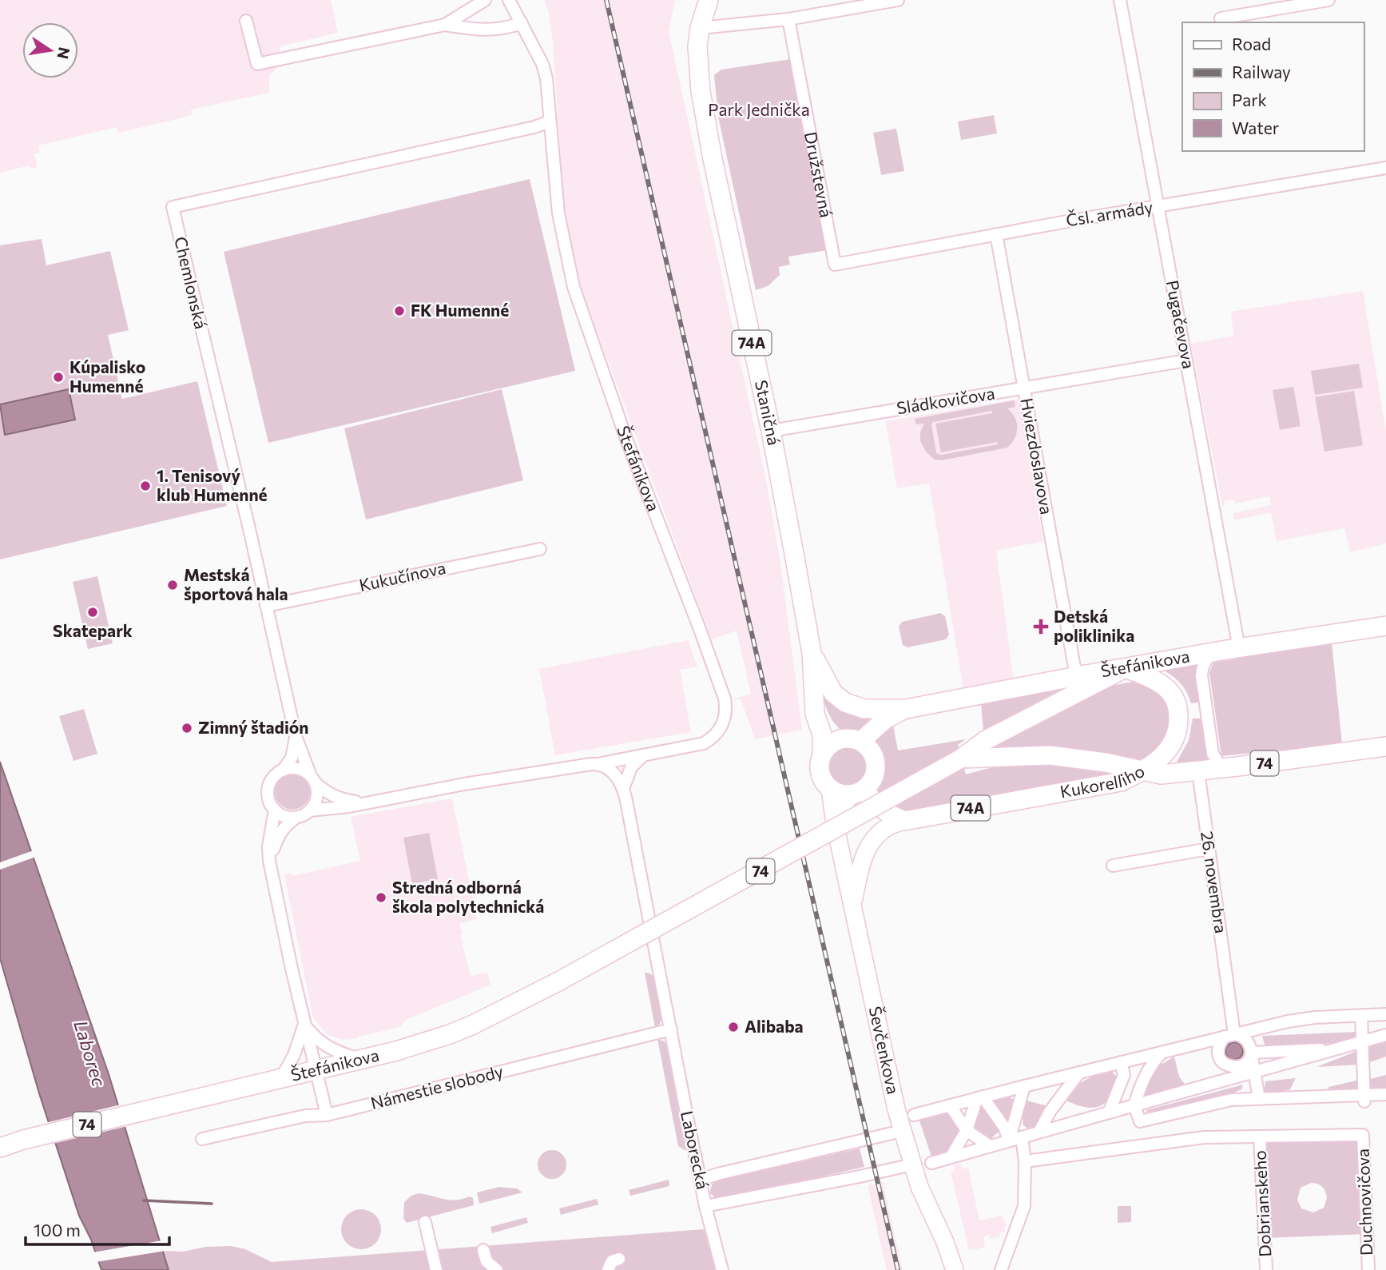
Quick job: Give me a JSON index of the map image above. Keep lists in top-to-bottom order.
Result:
{
  "streets": {
    "main road": [
      "74A",
      "Staničná",
      "Štefánikova",
      "74",
      "Kukorelliho",
      "Ševčenkova"
    ],
    "street": [
      "Družstevná",
      "Čsl. armády",
      "Chemlonská",
      "Pugačevova",
      "Sládkovičova",
      "Hviezdoslavova",
      "Kukučínova",
      "26. novembra",
      "Námestie slobody",
      "Laborecká",
      "Duchnovičova",
      "Dobrianskeho"
    ]
  },
  "crossings": [
    ["Družstevná", "Čsl. armády"],
    ["Čsl. armády", "Pugačevova"],
    ["Čsl. armády", "Hviezdoslavova"],
    ["Chemlonská", "Štefánikova"],
    ["Chemlonská", "Kukučínova"],
    ["Pugačevova", "Sládkovičova"],
    ["Pugačevova", "Štefánikova"],
    ["74A", "Staničná"],
    ["74A", "Štefánikova"],
    ["74A", "Ševčenkova"],
    ["Sládkovičova", "Staničná"],
    ["Sládkovičova", "Hviezdoslavova"],
    ["Hviezdoslavova", "Štefánikova"],
    ["Štefánikova", "74"],
    ["74", "Kukorelliho"],
    ["Kukorelliho", "26. novembra"],
    ["Námestie slobody", "Laborecká"],
    ["Duchnovičova", "Dobrianskeho"]
  ],
  "water": ["Laborec"],
  "parks": ["Park Jednička"],
  "places": {
    "other": [
      "FK Humenné",
      "Kúpalisko Humenné",
      "1. Tenisový klub Humenné",
      "Mestská športová hala",
      "Skatepark",
      "Zimný štadión",
      "Stredná odborná škola polytechnická",
      "Alibaba"
    ],
    "health": ["Detská poliklinika"]
  },
  "legend": [
    "Road",
    "Railway",
    "Park",
    "Water"
  ],
  "scale_bar": "100 m",
  "north": "right"
}
